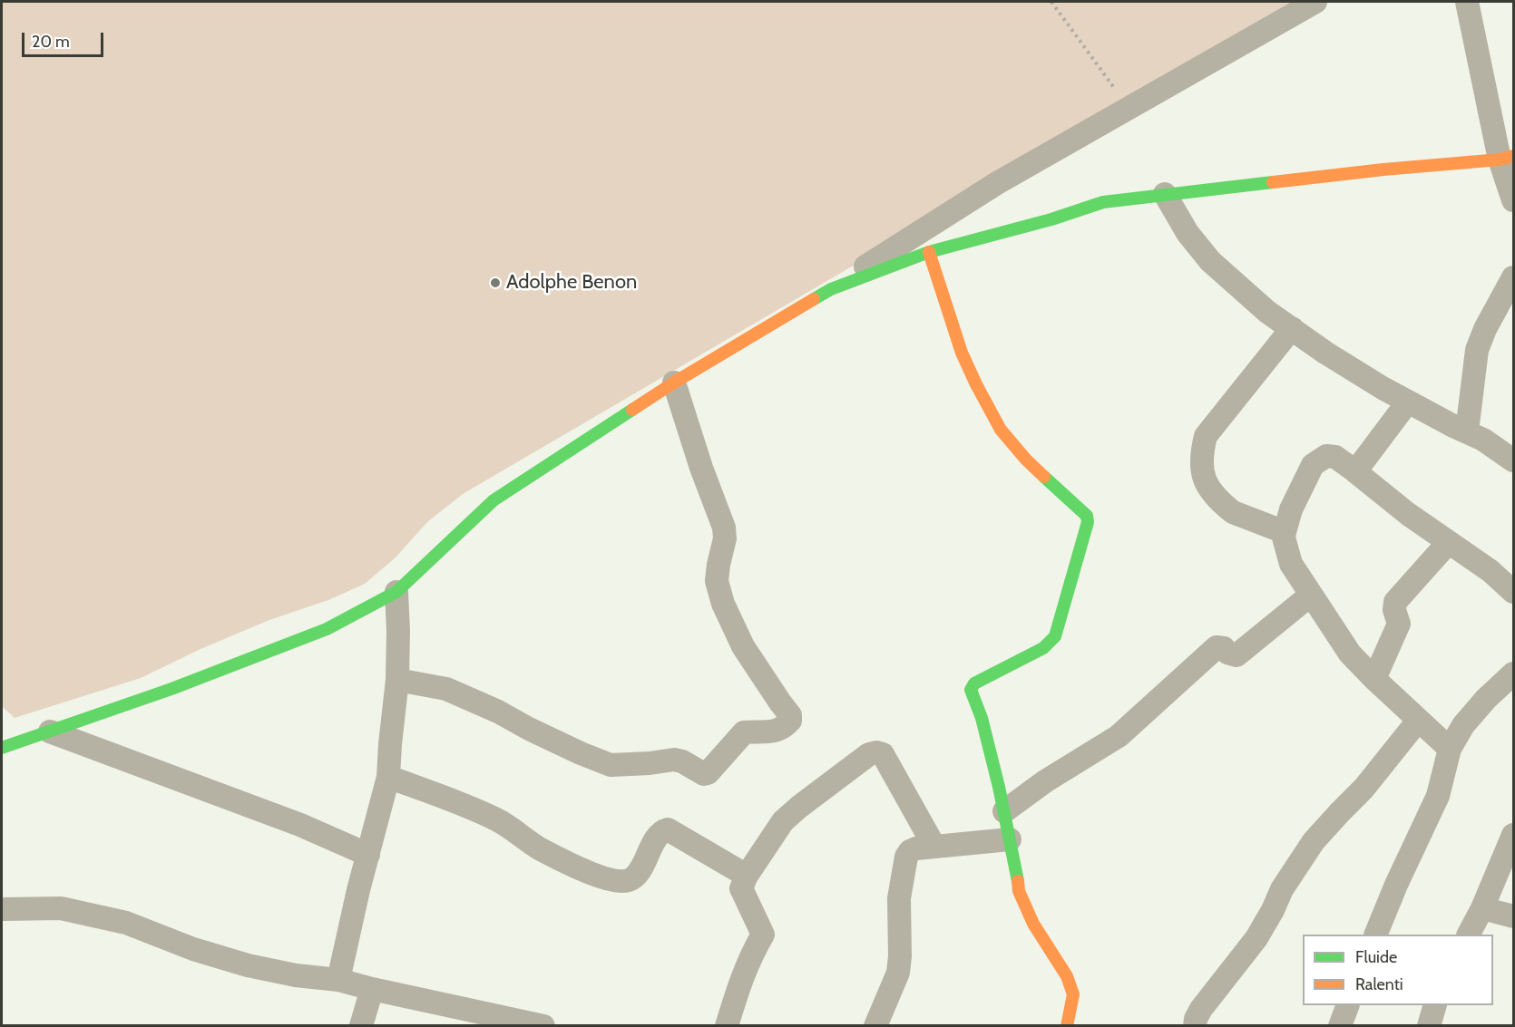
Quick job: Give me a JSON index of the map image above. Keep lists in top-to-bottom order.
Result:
{
  "places": ["Adolphe Benon"],
  "legend": ["Fluide", "Ralenti"],
  "scale_bar": "20 m"
}
